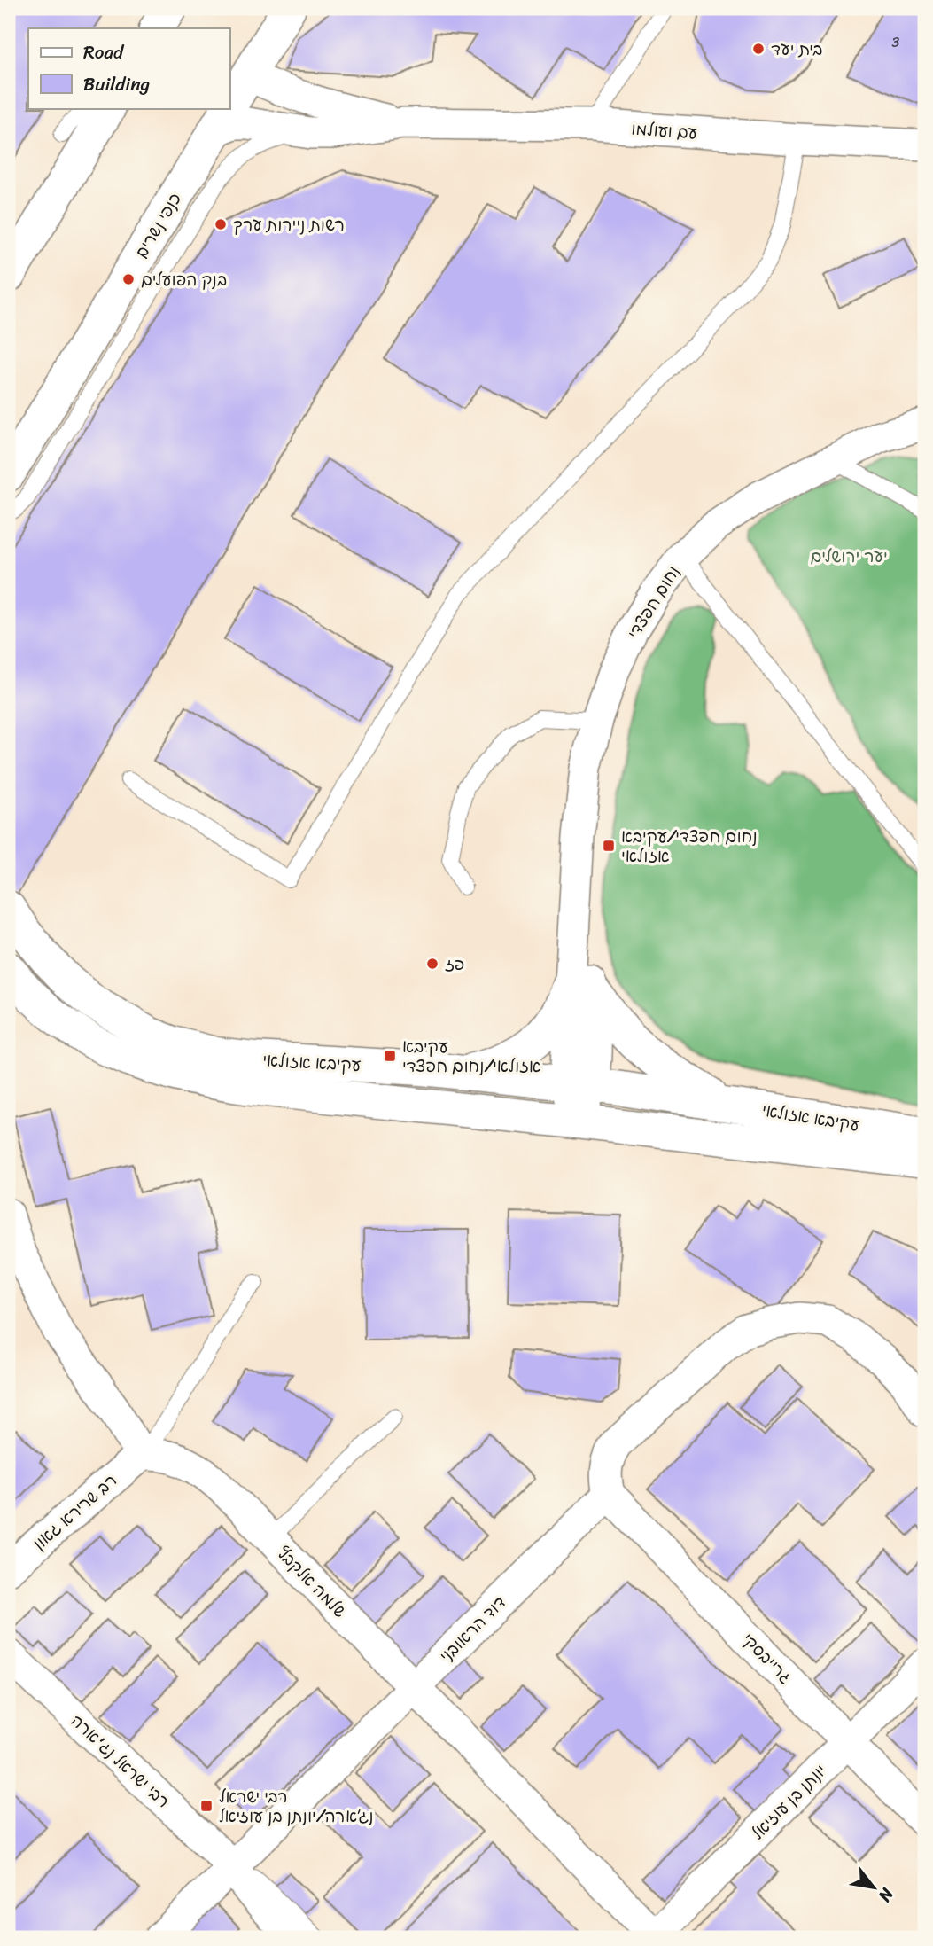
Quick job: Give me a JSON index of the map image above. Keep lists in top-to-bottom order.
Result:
{
  "streets": {
    "street": [
      "עם ועולמו",
      "כנפי נשרים",
      "נחום חפצדי",
      "עקיבא אזולאי",
      "רב שרירא גאון",
      "שלמה אלקבץ",
      "דוד הראובני",
      "גרייבסקי",
      "רבי ישראל נג'ארה",
      "יונתן בן עוזיאל"
    ]
  },
  "crossings": [
    ["עם ועולמו", "כנפי נשרים"],
    ["נחום חפצדי", "עקיבא אזולאי"],
    ["רב שרירא גאון", "שלמה אלקבץ"],
    ["שלמה אלקבץ", "דוד הראובני"],
    ["שלמה אלקבץ", "יונתן בן עוזיאל"],
    ["דוד הראובני", "גרייבסקי"],
    ["דוד הראובני", "רבי ישראל נג'ארה"],
    ["גרייבסקי", "יונתן בן עוזיאל"]
  ],
  "parks": ["יער ירושלים"],
  "places": {
    "other": [
      "בית יעד",
      "רשות ניירות ערך",
      "בנק הפועלים",
      "פז"
    ],
    "transit": ["נחום חפצדי/עקיבא אזולאי", "עקיבא אזולאי/נחום חפצדי", "רבי ישראל נג׳ארה/יונתן בן עוזיאל"]
  },
  "house_numbers": ["3"],
  "legend": ["Road", "Building"],
  "north": "bottom right"
}
